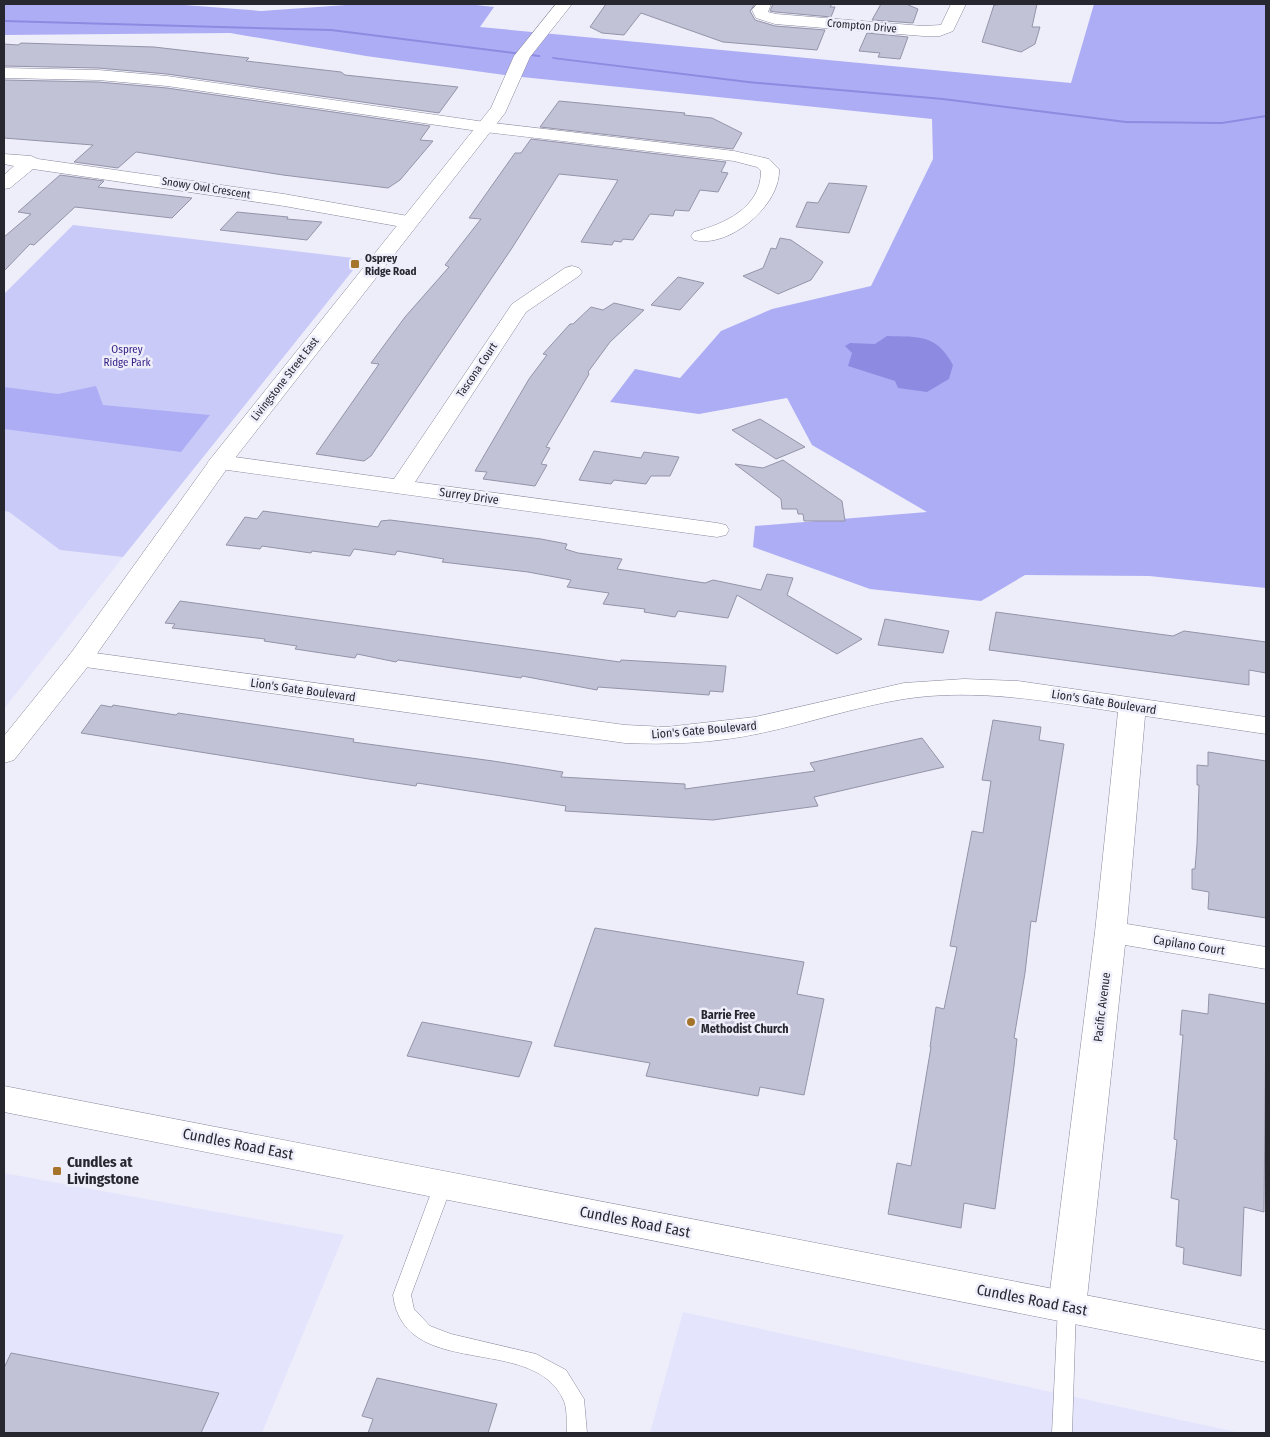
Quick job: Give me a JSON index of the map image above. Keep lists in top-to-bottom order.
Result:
{
  "streets": {
    "street": [
      "Crompton Drive",
      "Snowy Owl Crescent",
      "Tascona Court",
      "Livingstone Street East",
      "Surrey Drive",
      "Lion's Gate Boulevard",
      "Capilano Court",
      "Pacific Avenue",
      "Cundles Road East"
    ]
  },
  "crossings": [
    ["Snowy Owl Crescent", "Livingstone Street East"],
    ["Tascona Court", "Surrey Drive"],
    ["Livingstone Street East", "Surrey Drive"],
    ["Livingstone Street East", "Lion's Gate Boulevard"],
    ["Lion's Gate Boulevard", "Pacific Avenue"],
    ["Capilano Court", "Pacific Avenue"],
    ["Pacific Avenue", "Cundles Road East"]
  ],
  "parks": ["Osprey Ridge Park"],
  "places": {
    "transit": ["Osprey Ridge Road", "Cundles at Livingstone"],
    "other": ["Barrie Free Methodist Church"]
  }
}
